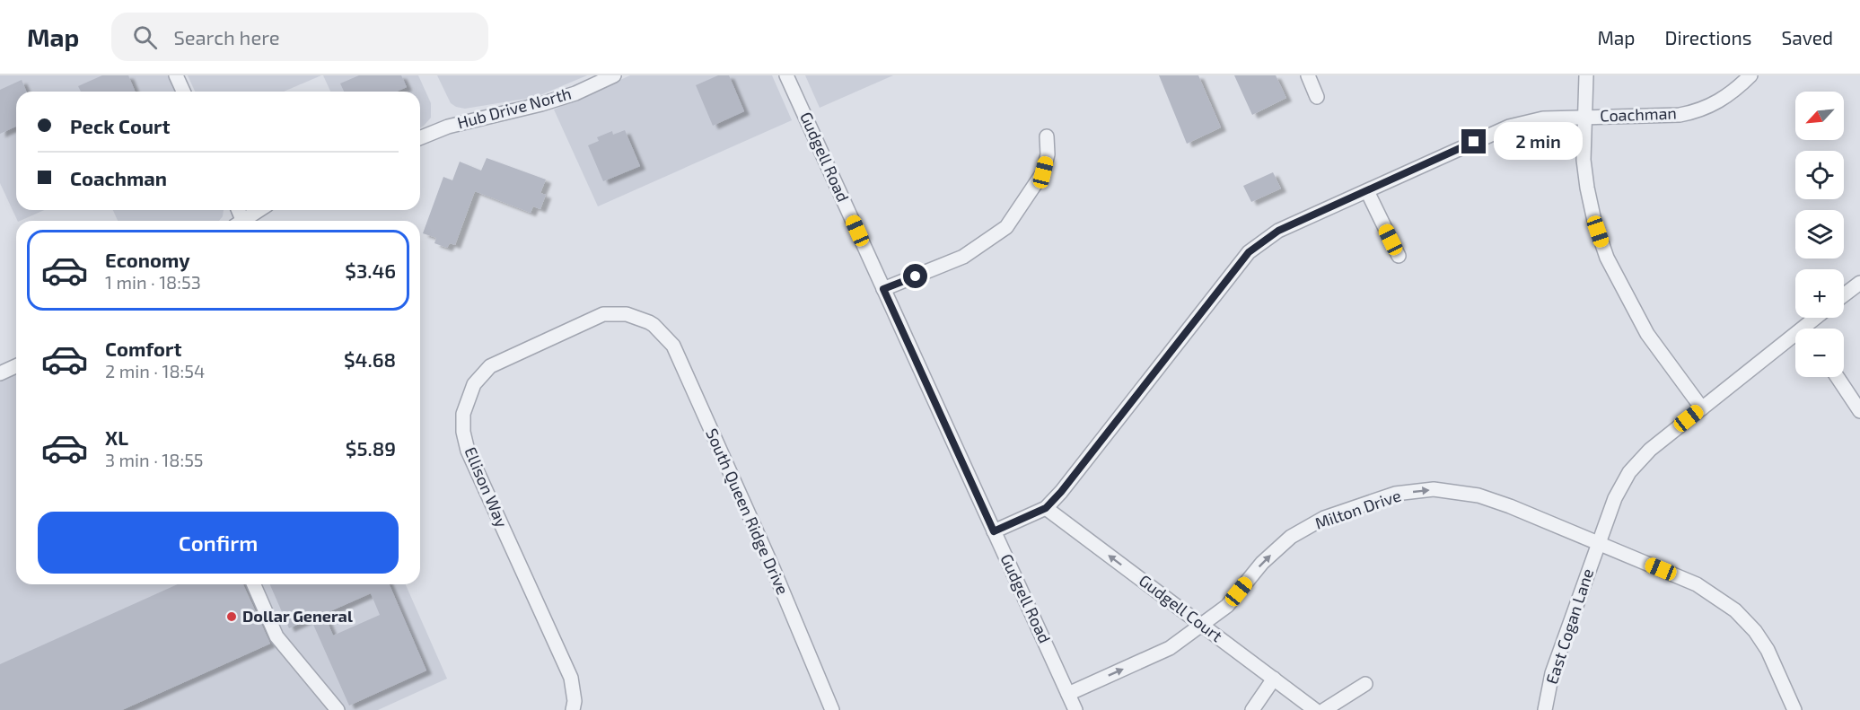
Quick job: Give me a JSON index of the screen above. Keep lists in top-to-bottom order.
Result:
{
  "streets": {
    "street": [
      "Hub Drive North",
      "Coachman",
      "Gudgell Road",
      "Ellison Way",
      "Milton Drive",
      "South Queen Ridge Drive",
      "Gudgell Court",
      "East Cogan Lane"
    ]
  },
  "crossings": [
    ["Coachman", "Gudgell Road"],
    ["Coachman", "Gudgell Court"],
    ["Gudgell Road", "Milton Drive"],
    ["Ellison Way", "South Queen Ridge Drive"],
    ["Milton Drive", "Gudgell Court"],
    ["Milton Drive", "East Cogan Lane"]
  ],
  "one_way": ["Milton Drive", "Gudgell Court"],
  "places": ["Dollar General"],
  "north": "bottom left",
  "page": {
    "header": "Map",
    "search": "Search here",
    "nav": ["Map", "Directions", "Saved"],
    "map_buttons": ["+", "−"],
    "banner": ["Peck Court", "Coachman"],
    "bubble": "2 min",
    "list": [
      {
        "name": "Economy",
        "note": "1 min · 18:53",
        "value": "$3.46"
      },
      {
        "name": "Comfort",
        "note": "2 min · 18:54",
        "value": "$4.68"
      },
      {
        "name": "XL",
        "note": "3 min · 18:55",
        "value": "$5.89"
      }
    ],
    "buttons": "Confirm"
  }
}
